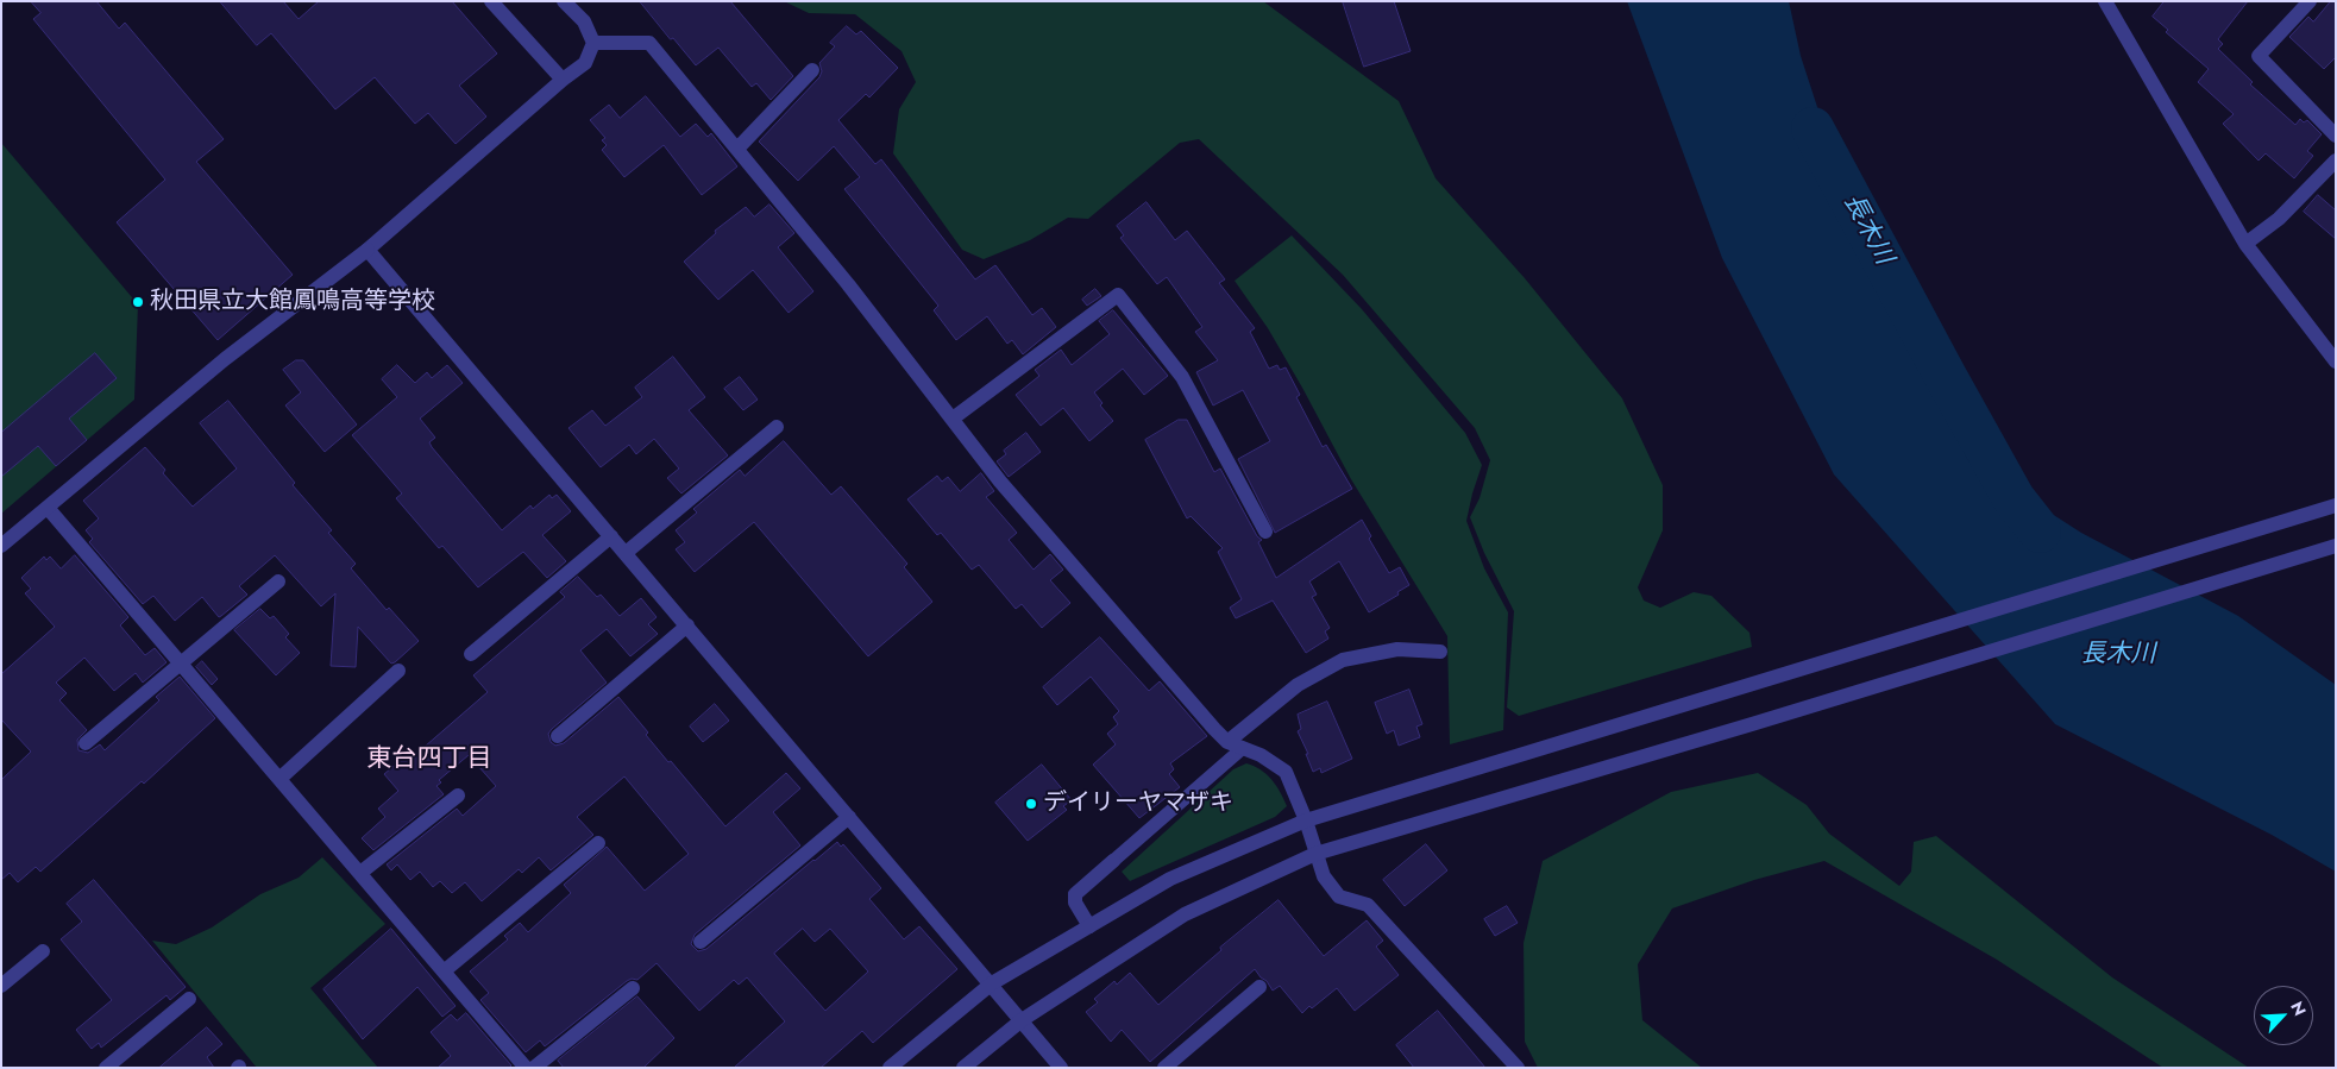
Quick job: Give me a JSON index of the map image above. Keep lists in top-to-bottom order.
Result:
{
  "districts": ["東台四丁目"],
  "water": ["長木川"],
  "places": ["秋田県立大館鳳鳴高等学校", "デイリーヤマザキ"],
  "north": "top right"
}
